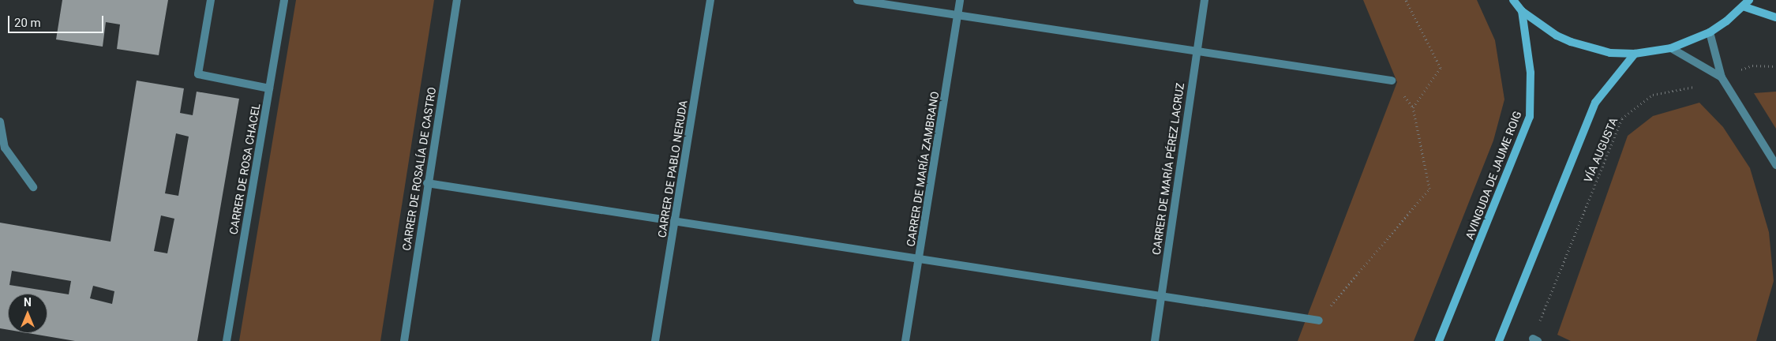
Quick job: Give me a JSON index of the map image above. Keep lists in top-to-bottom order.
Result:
{
  "streets": {
    "main road": ["AVINGUDA DE JAUME ROIG"],
    "street": [
      "CARRER DE ROSA CHACEL",
      "CARRER DE ROSALÍA DE CASTRO",
      "CARRER DE PABLO NERUDA",
      "CARRER DE MARÍA ZAMBRANO",
      "CARRER DE MARÍA PÉREZ LACRUZ"
    ],
    "path": ["VÍA AUGUSTA"]
  },
  "scale_bar": "20 m",
  "north": "top"
}
